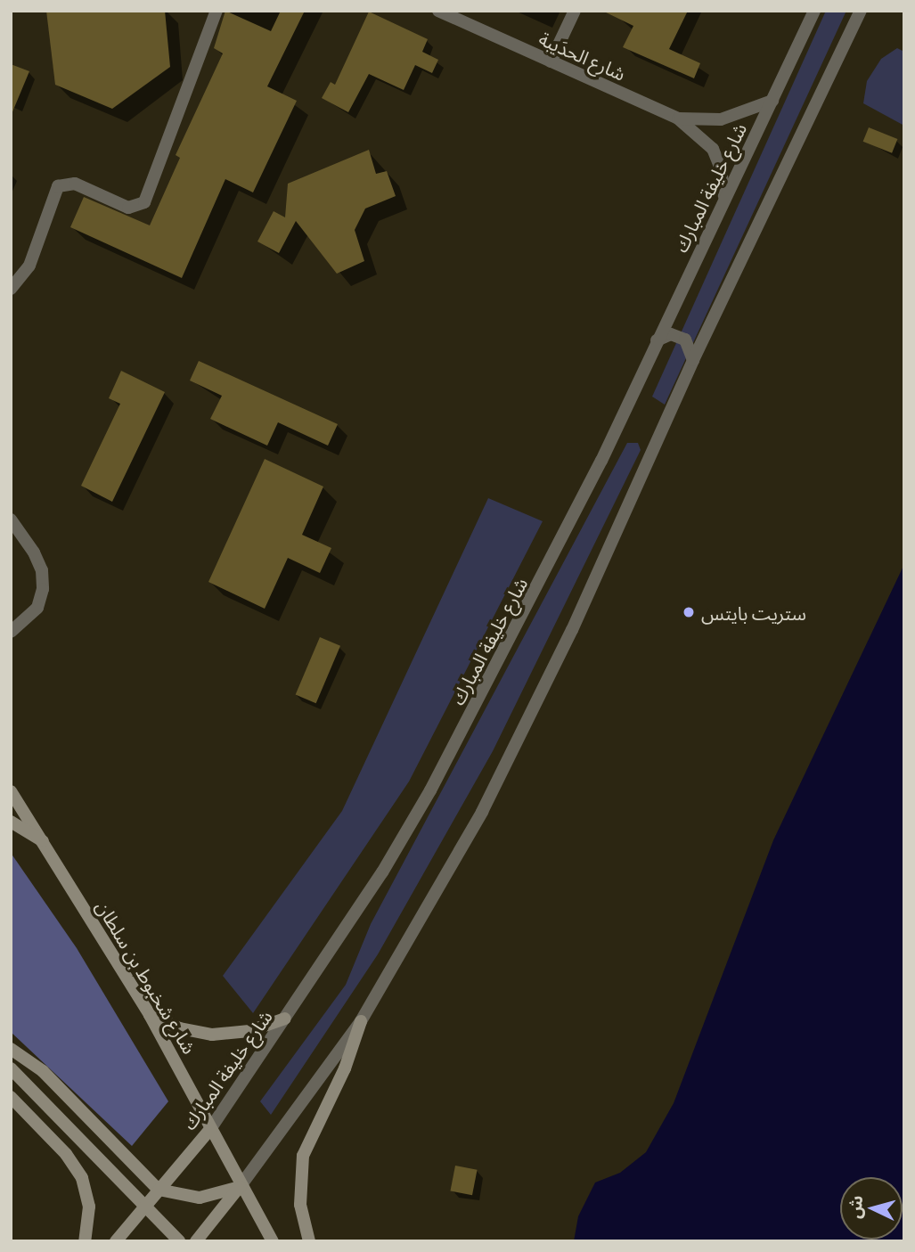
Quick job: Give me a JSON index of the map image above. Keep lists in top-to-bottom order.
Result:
{
  "streets": {
    "main road": ["شارع خليفة المبارك", "شارع شخبوط بن سلطان"],
    "street": ["شارع الحدَيبة"]
  },
  "crossings": [
    ["شارع الحدَيبة", "شارع خليفة المبارك"],
    ["شارع خليفة المبارك", "شارع شخبوط بن سلطان"]
  ],
  "places": ["ستريت بايتس"],
  "north": "left"
}
